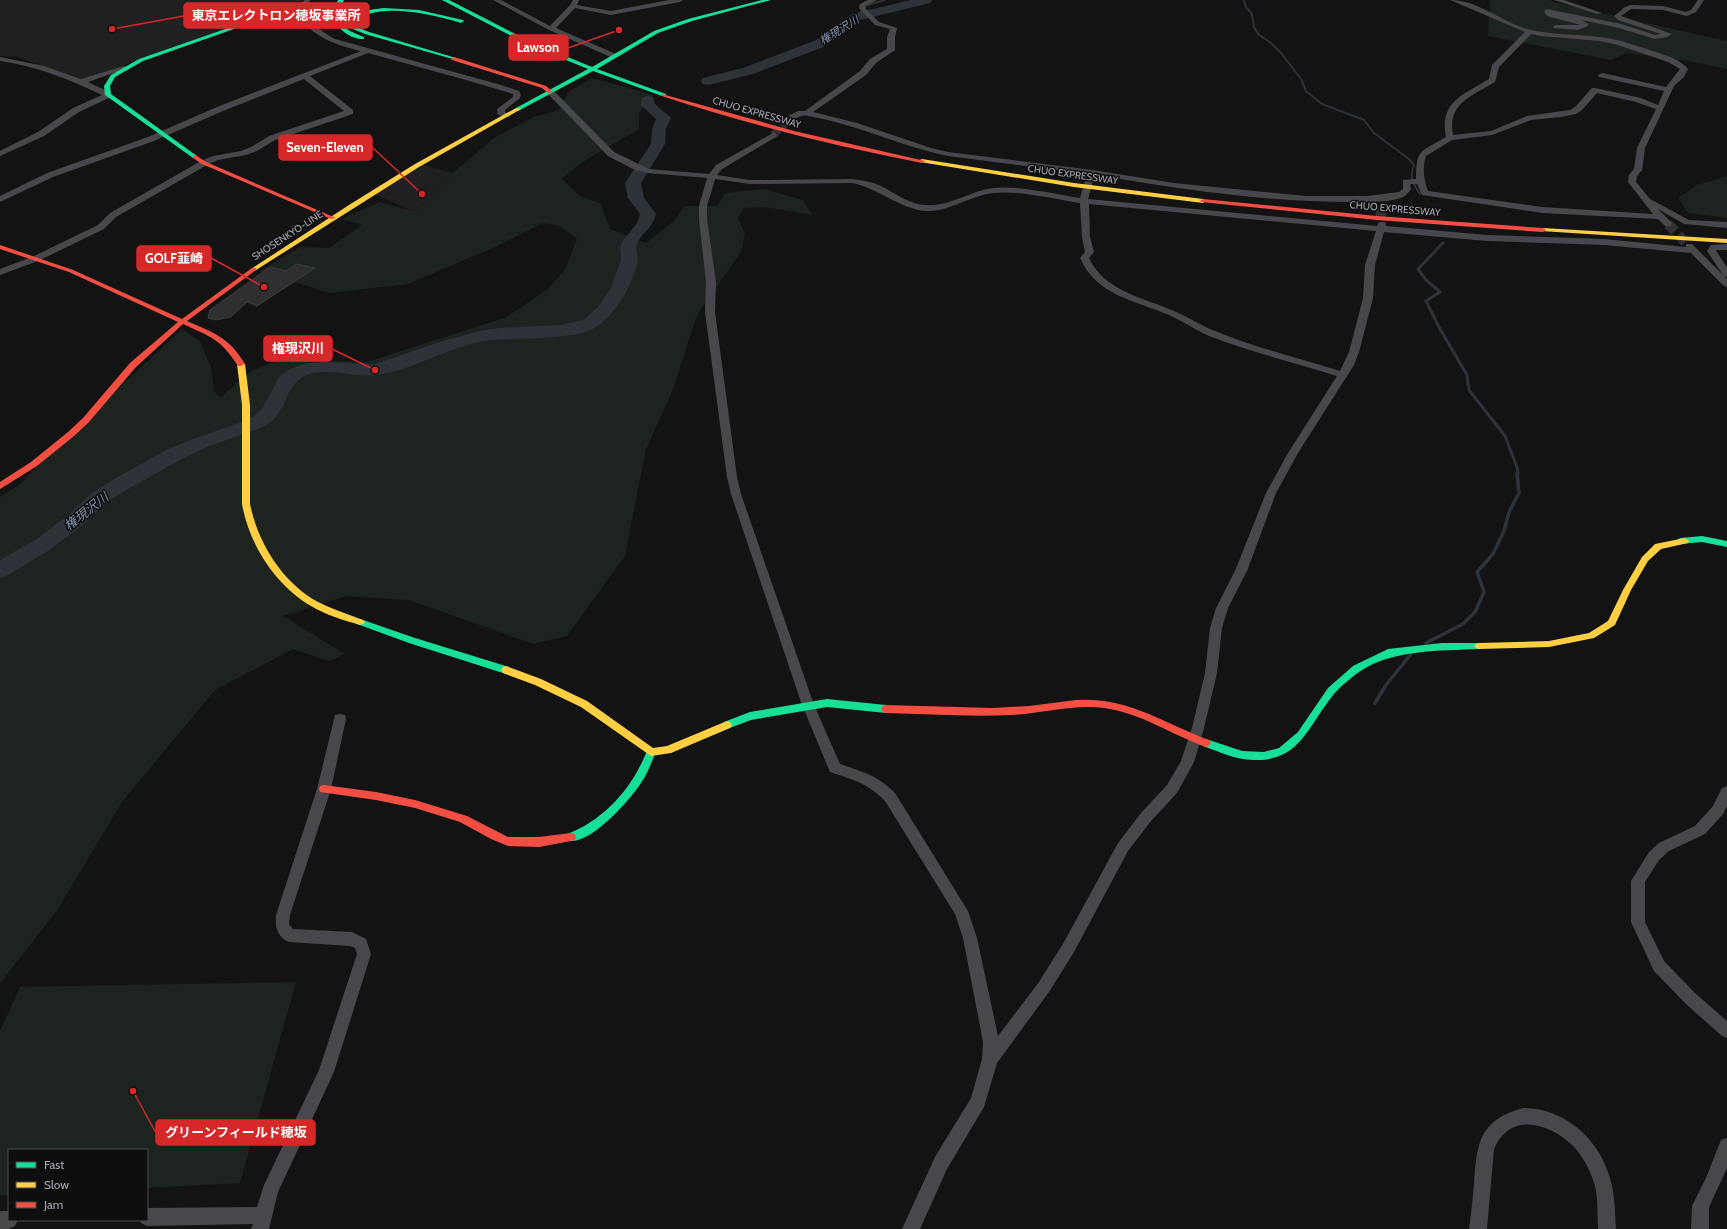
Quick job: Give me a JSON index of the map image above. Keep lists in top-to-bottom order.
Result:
{
  "streets": {
    "main road": ["CHUO EXPRESSWAY", "SHOSENKYO-LINE"]
  },
  "water": ["権現沢川"],
  "places": [
    "東京エレクトロン穂坂事業所",
    "Lawson",
    "Seven-Eleven",
    "GOLF韮崎",
    "権現沢川",
    "グリーンフィールド穂坂"
  ],
  "legend": ["Fast", "Slow", "Jam"]
}
